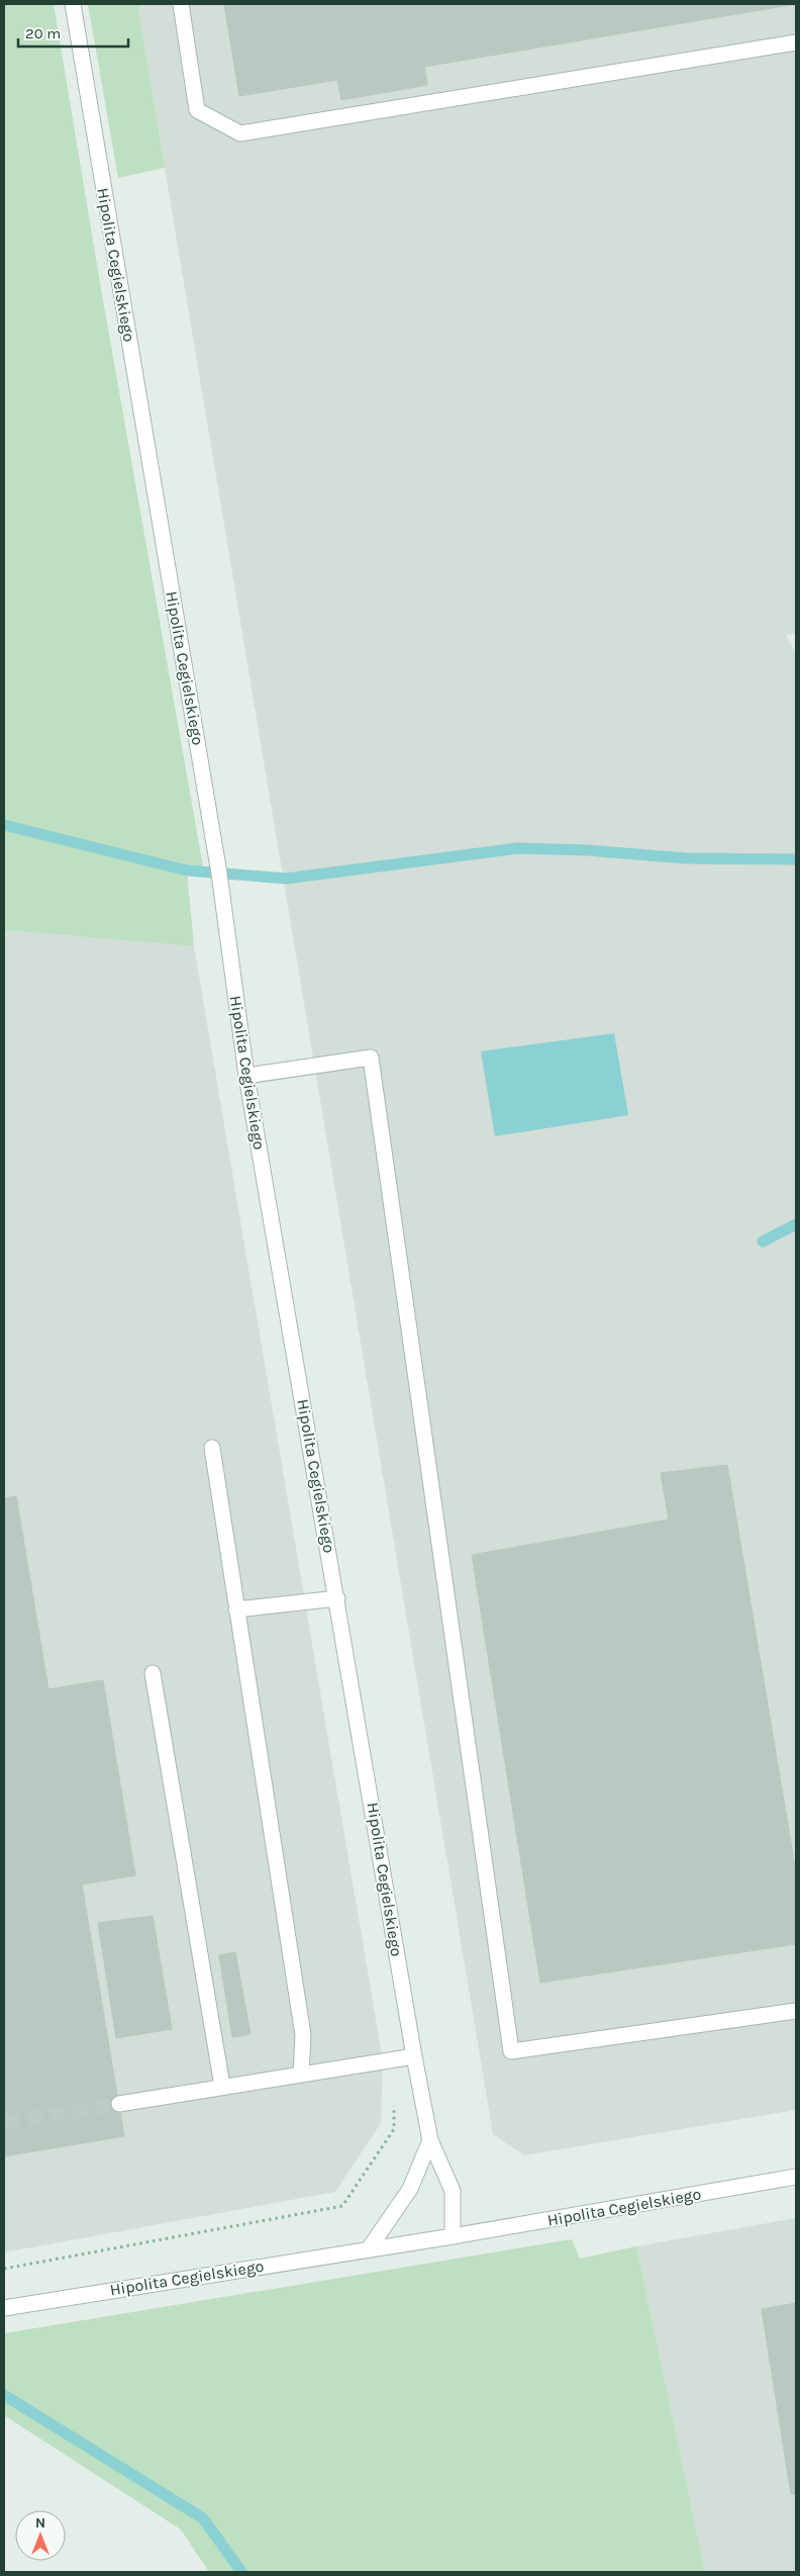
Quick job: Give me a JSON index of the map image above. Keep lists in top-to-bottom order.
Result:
{
  "streets": {
    "street": ["Hipolita Cegielskiego"]
  },
  "scale_bar": "20 m",
  "north": "top"
}
